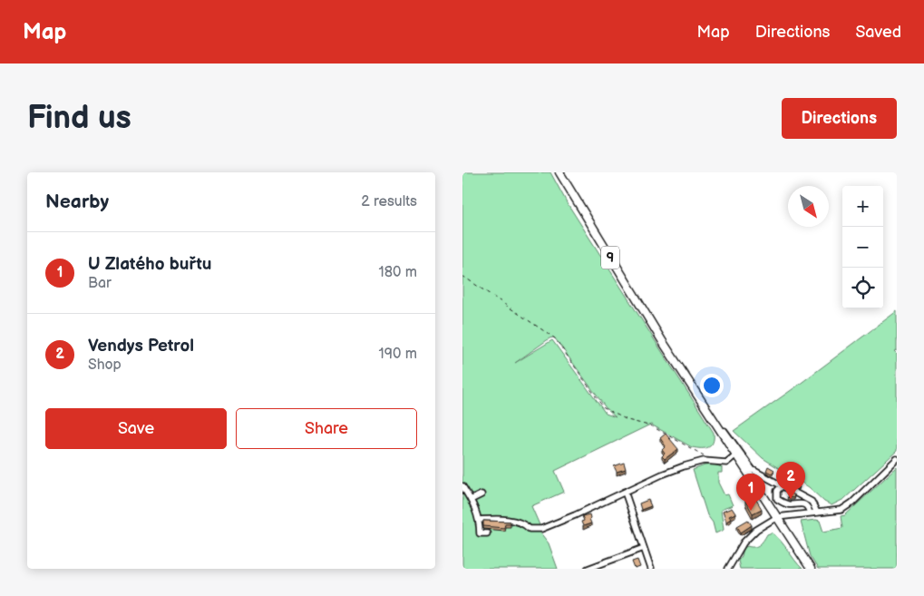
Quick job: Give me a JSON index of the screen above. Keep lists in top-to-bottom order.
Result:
{
  "streets": {
    "main road": ["9"]
  },
  "north": "bottom right",
  "page": {
    "header": "Map",
    "nav": ["Map", "Directions", "Saved"],
    "buttons": [
      "Directions",
      ["Save", "Share"]
    ],
    "title": "Find us",
    "heading": ["Nearby", "2 results"],
    "map_buttons": ["+", "−"],
    "list": [
      {
        "mark": "1",
        "name": "U Zlatého buřtu",
        "note": "Bar",
        "value": "180 m"
      },
      {
        "mark": "2",
        "name": "Vendys Petrol",
        "note": "Shop",
        "value": "190 m"
      }
    ],
    "pins": ["2", "1"]
  }
}
